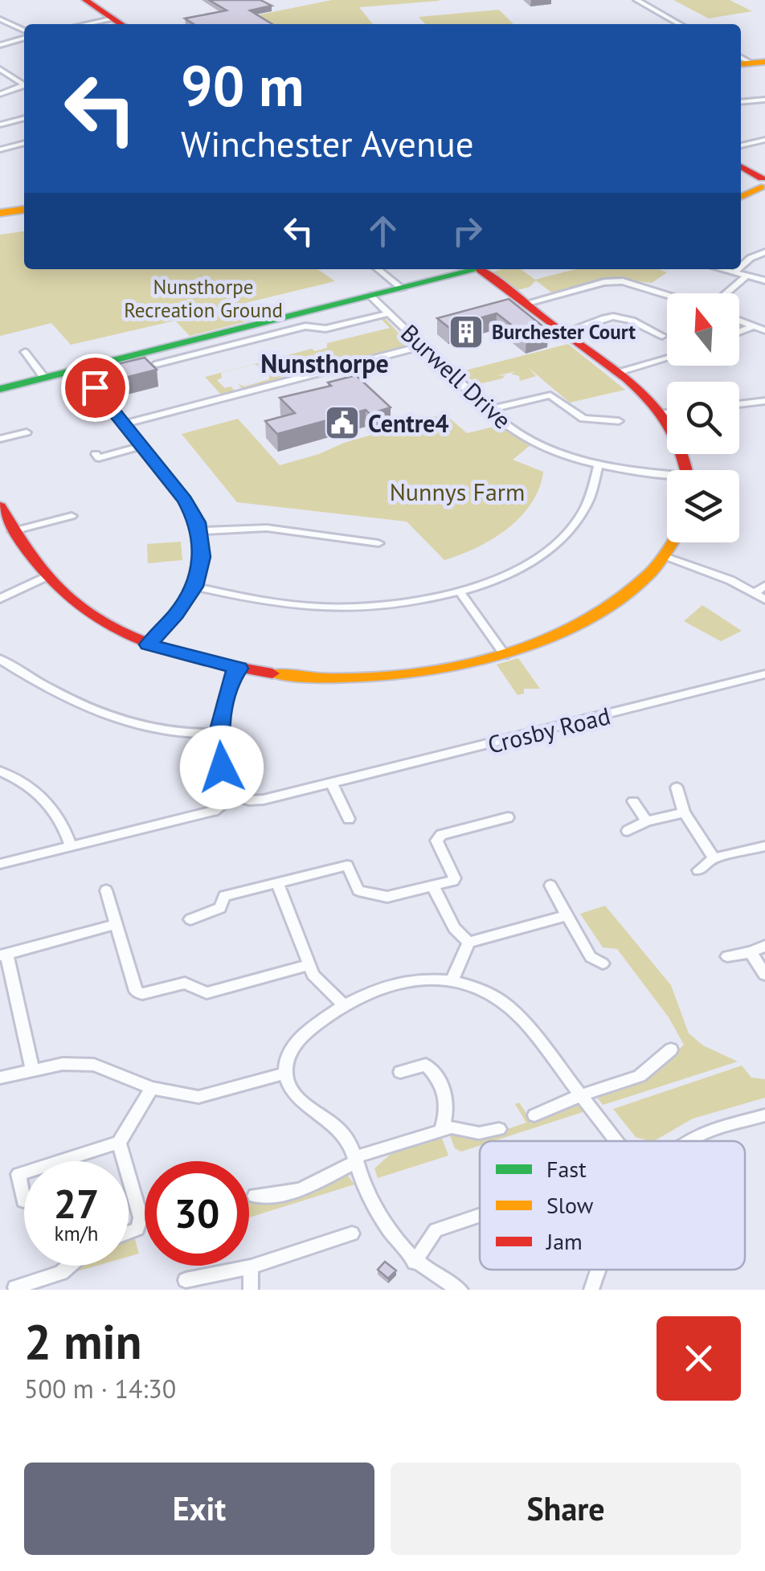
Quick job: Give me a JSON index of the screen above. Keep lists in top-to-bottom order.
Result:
{
  "streets": {
    "street": ["Burwell Drive", "Crosby Road"]
  },
  "districts": ["Nunsthorpe"],
  "parks": ["Nunsthorpe Recreation Ground", "Nunnys Farm"],
  "places": {
    "building": ["Burchester Court"],
    "public building": ["Centre4"]
  },
  "legend": ["Fast", "Slow", "Jam"],
  "north": "top",
  "page": {
    "turn": ["90 m", "Winchester Avenue"],
    "speed": "27 km/h",
    "limit": "30",
    "heading": ["2 min", "500 m · 14:30"],
    "buttons": ["Exit", "Share"]
  }
}
